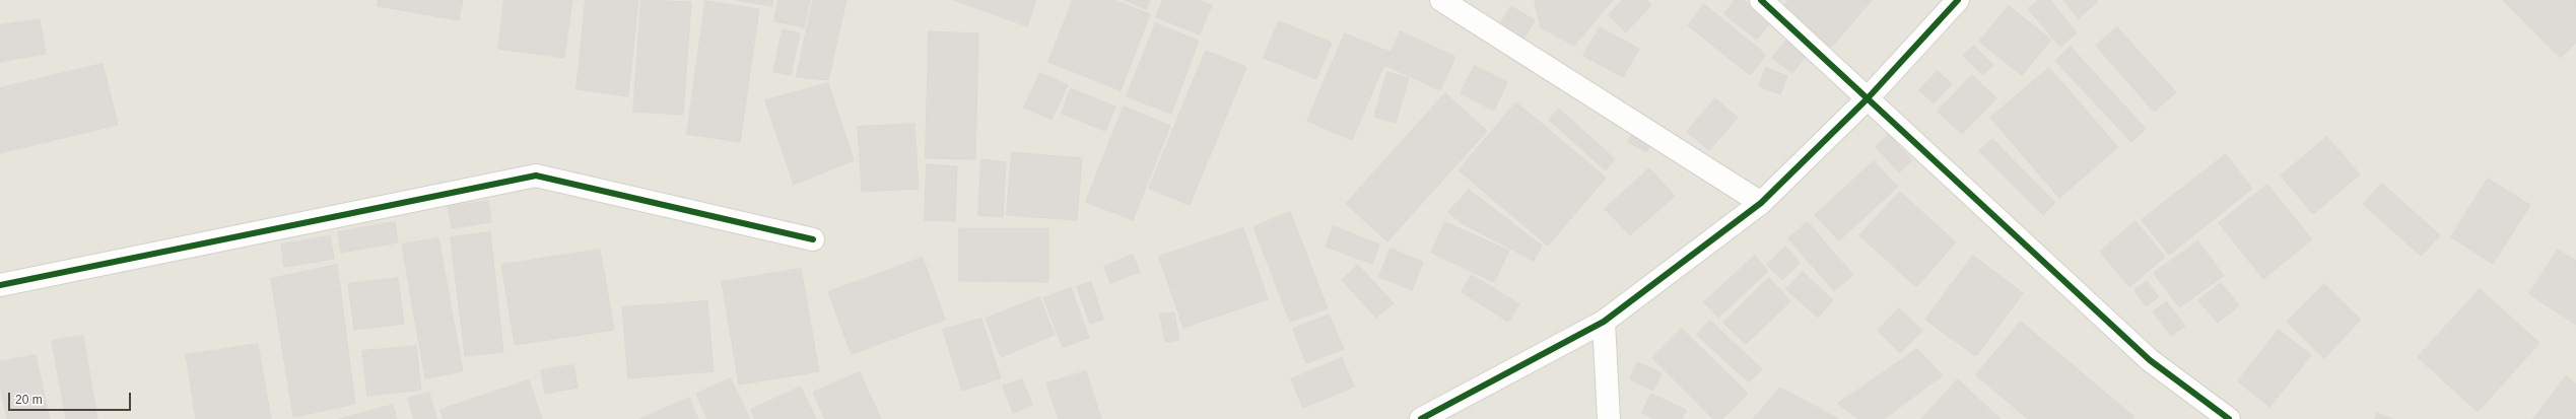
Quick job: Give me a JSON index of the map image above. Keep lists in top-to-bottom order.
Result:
{
  "scale_bar": "20 m"
}
